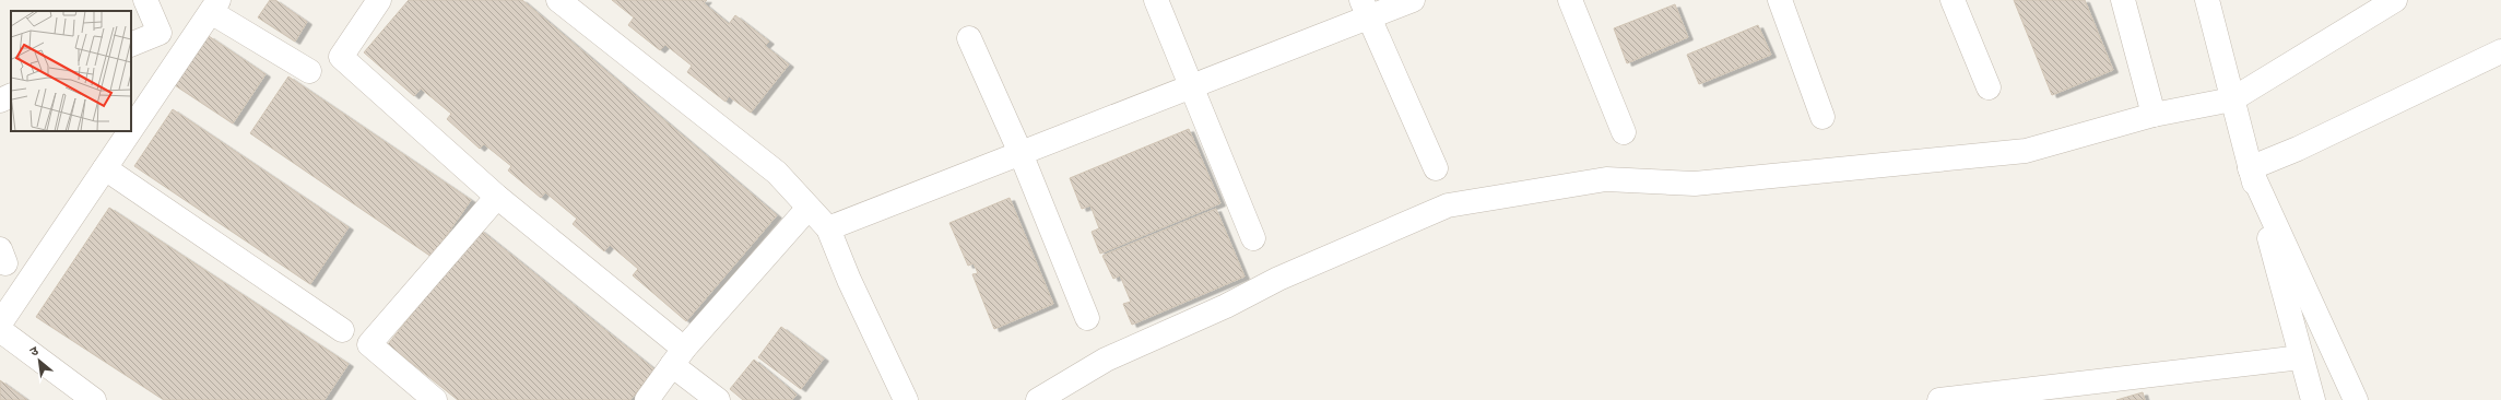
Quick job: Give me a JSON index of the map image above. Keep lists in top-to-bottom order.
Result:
{
  "north": "top left"
}
